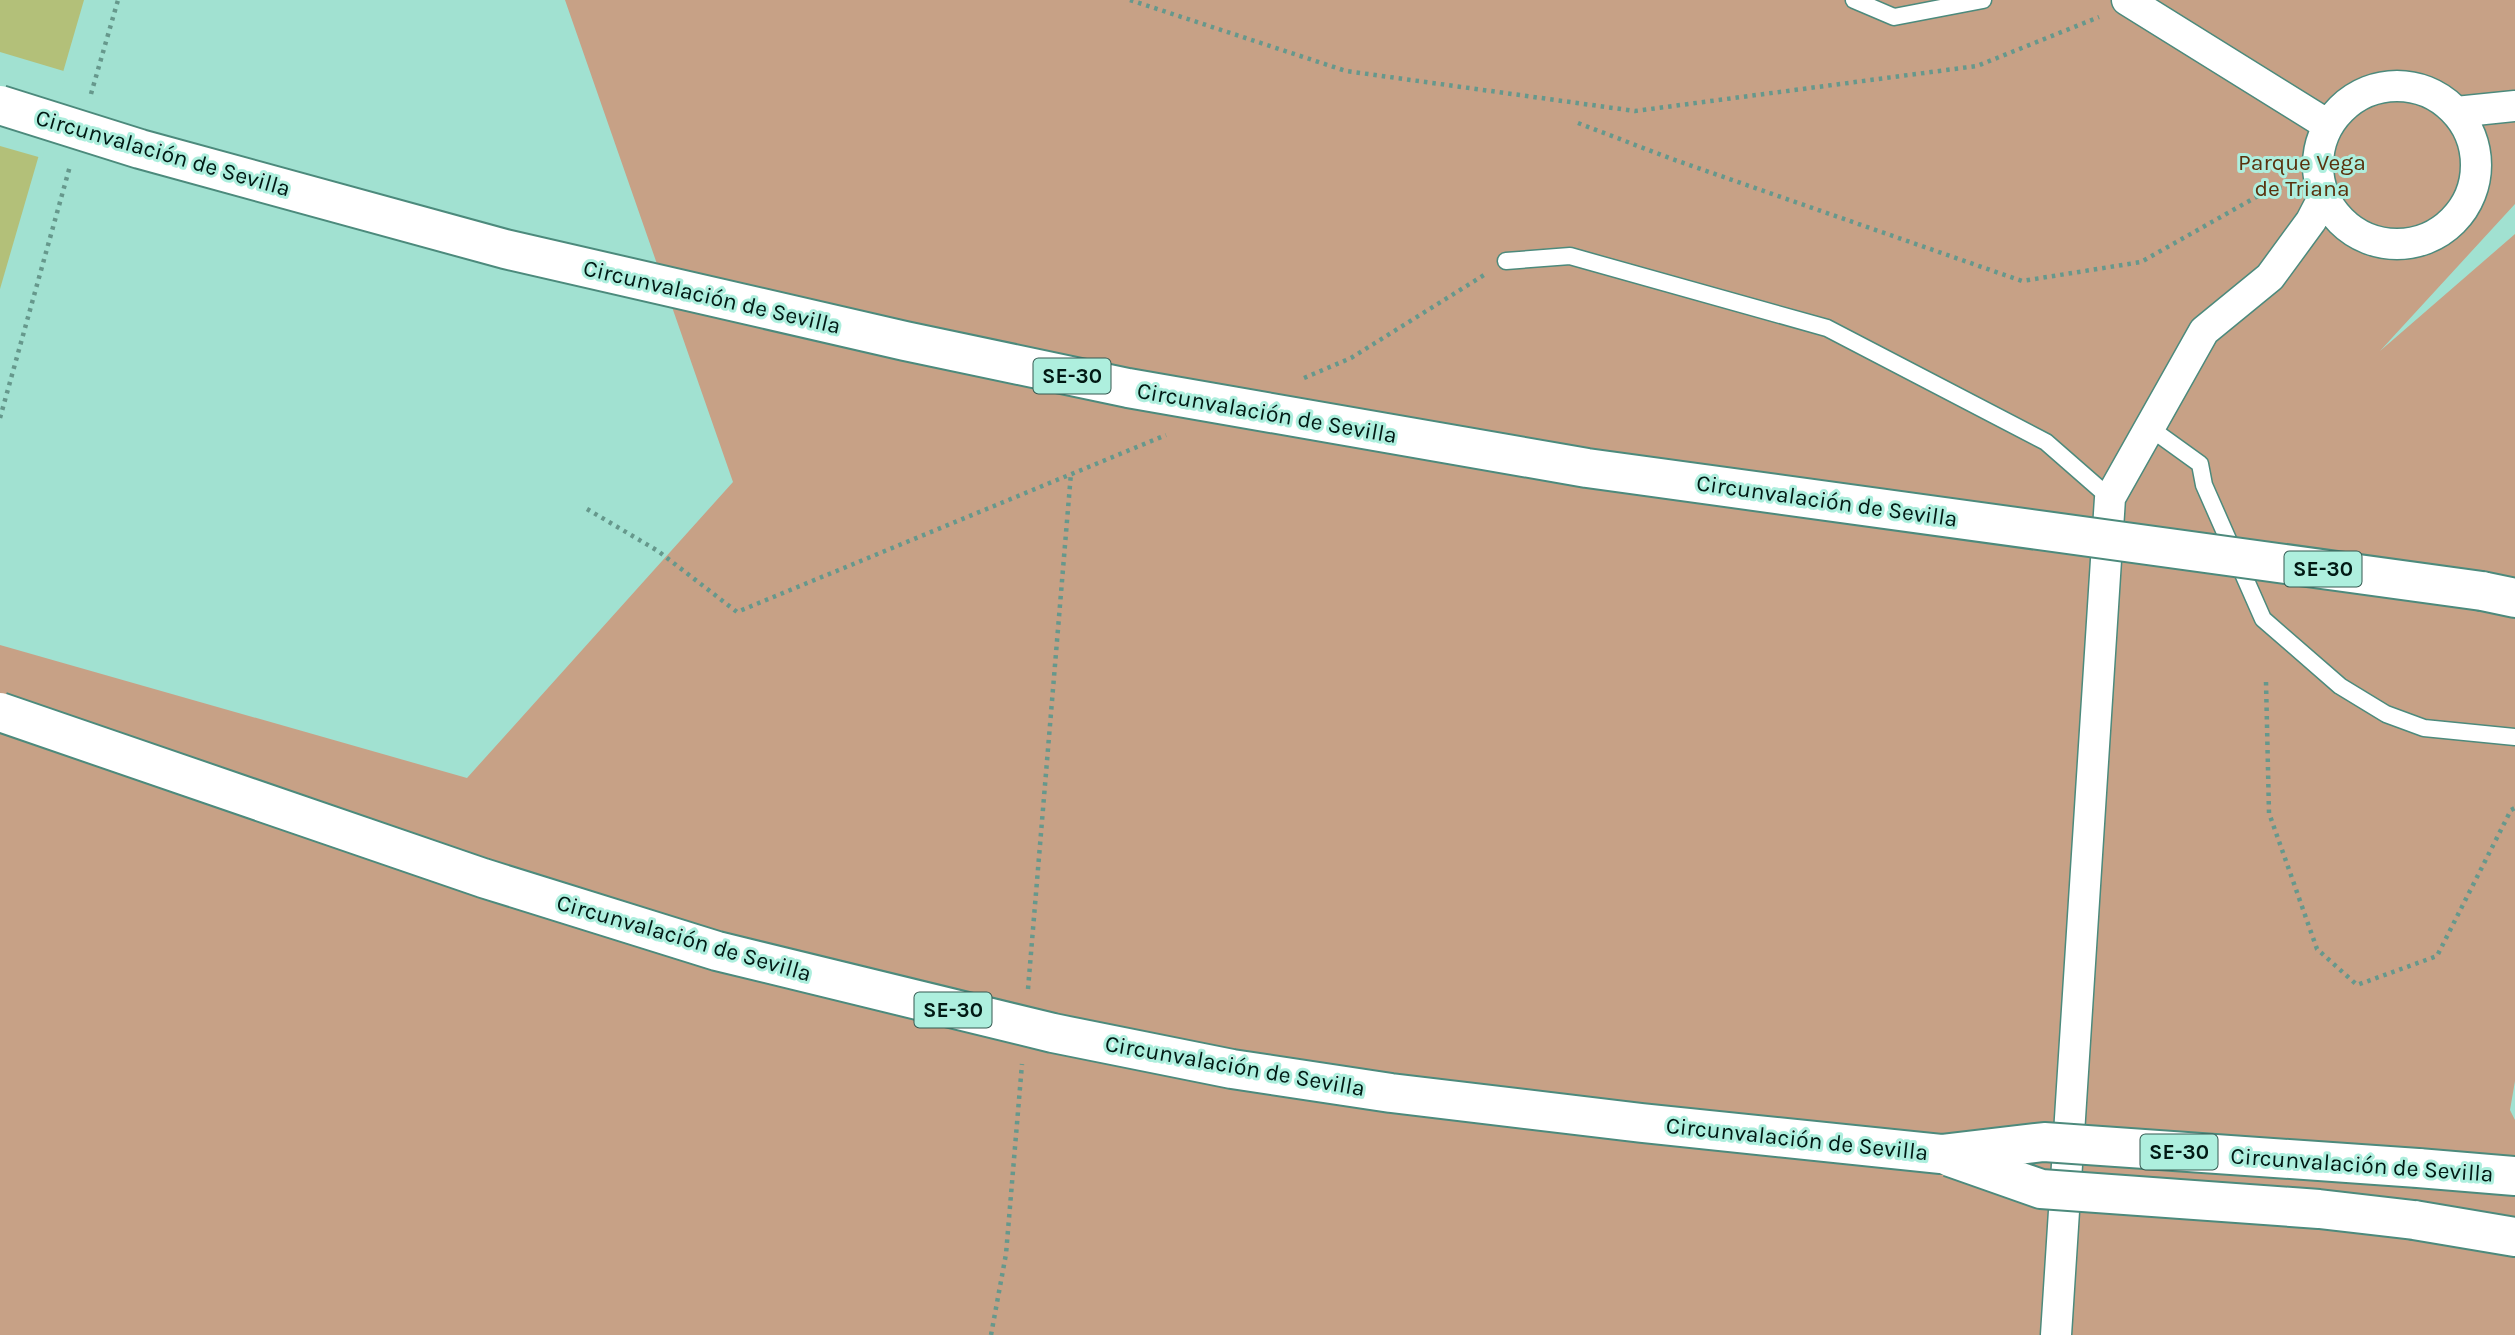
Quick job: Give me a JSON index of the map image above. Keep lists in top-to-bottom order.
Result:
{
  "streets": {
    "highway": ["Circunvalación de Sevilla", "SE-30"]
  },
  "parks": ["Parque Vega de Triana"]
}
